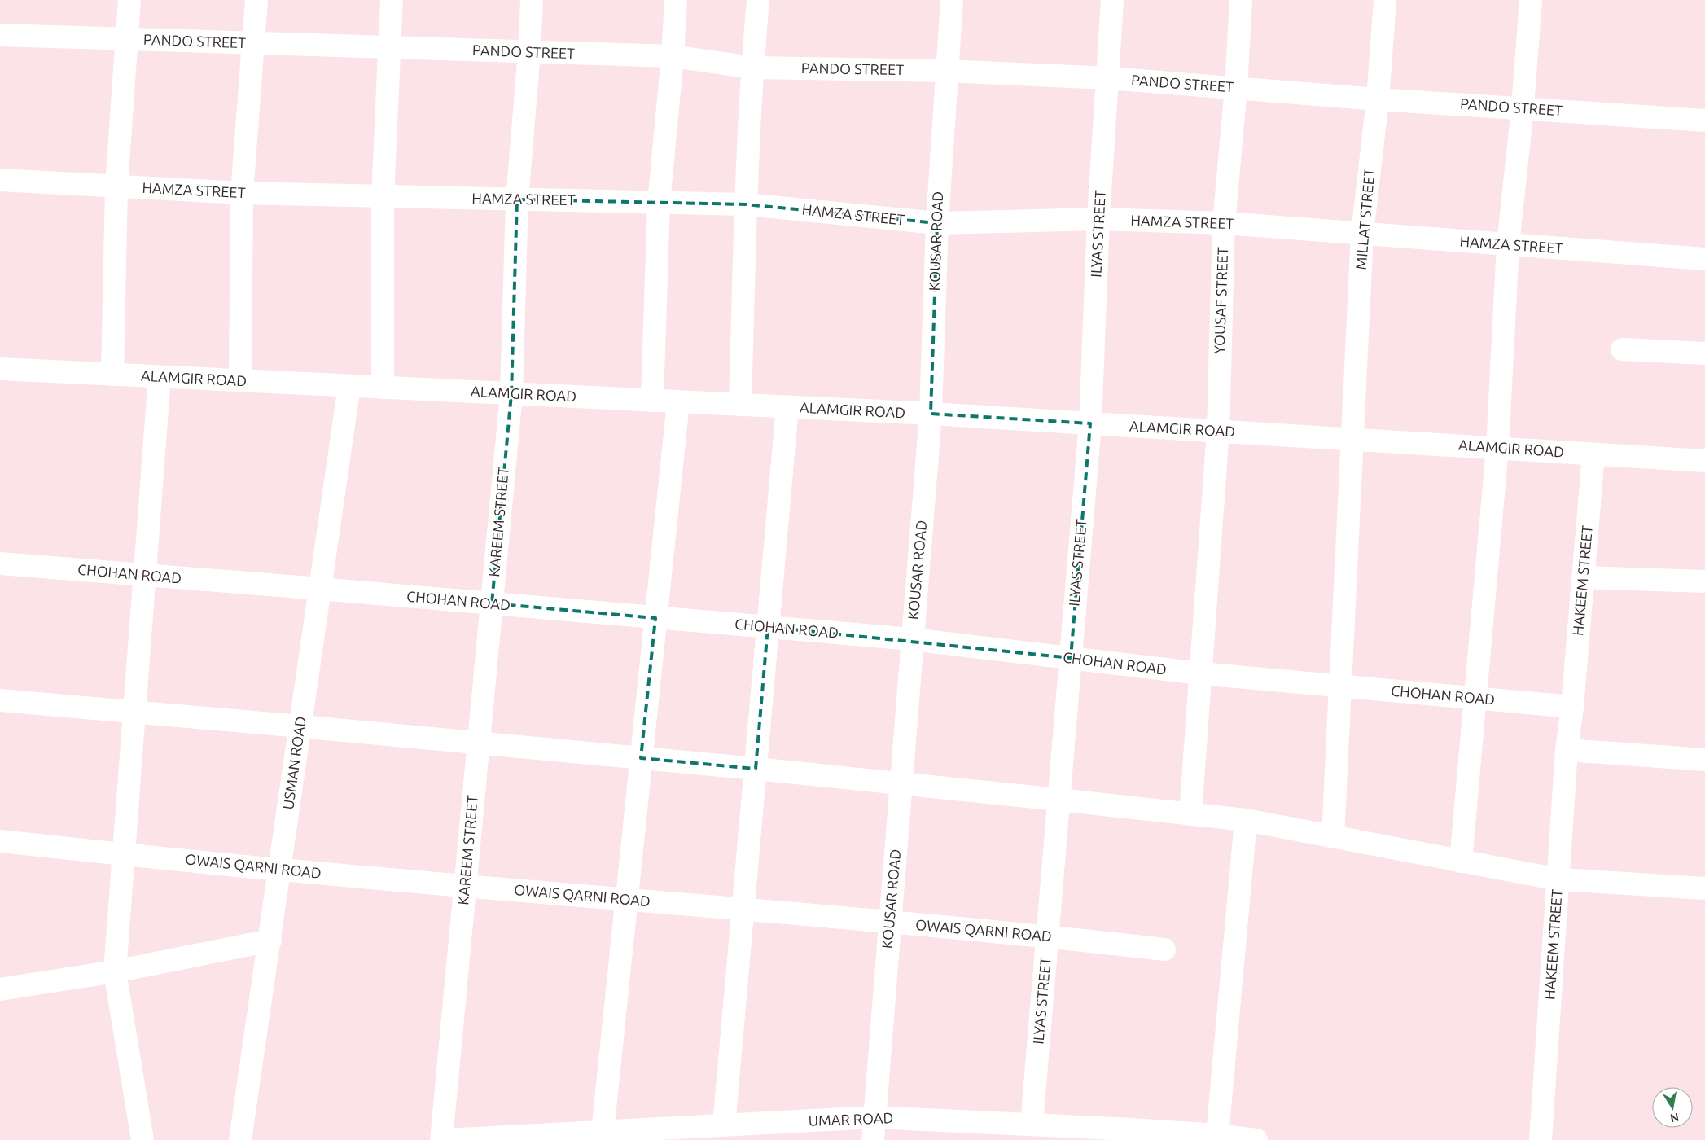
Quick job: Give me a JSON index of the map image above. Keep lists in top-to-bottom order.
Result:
{
  "streets": {
    "street": [
      "PANDO STREET",
      "HAMZA STREET",
      "MILLAT STREET",
      "ILYAS STREET",
      "KOUSAR ROAD",
      "YOUSAF STREET",
      "ALAMGIR ROAD",
      "KAREEM STREET",
      "CHOHAN ROAD",
      "HAKEEM STREET",
      "USMAN ROAD",
      "OWAIS QARNI ROAD",
      "UMAR ROAD"
    ]
  },
  "crossings": [
    ["PANDO STREET", "MILLAT STREET"],
    ["PANDO STREET", "ILYAS STREET"],
    ["PANDO STREET", "KOUSAR ROAD"],
    ["PANDO STREET", "YOUSAF STREET"],
    ["PANDO STREET", "KAREEM STREET"],
    ["HAMZA STREET", "MILLAT STREET"],
    ["HAMZA STREET", "ILYAS STREET"],
    ["HAMZA STREET", "KOUSAR ROAD"],
    ["HAMZA STREET", "YOUSAF STREET"],
    ["HAMZA STREET", "KAREEM STREET"],
    ["MILLAT STREET", "ALAMGIR ROAD"],
    ["MILLAT STREET", "CHOHAN ROAD"],
    ["ILYAS STREET", "ALAMGIR ROAD"],
    ["ILYAS STREET", "CHOHAN ROAD"],
    ["ILYAS STREET", "OWAIS QARNI ROAD"],
    ["ILYAS STREET", "UMAR ROAD"],
    ["KOUSAR ROAD", "ALAMGIR ROAD"],
    ["KOUSAR ROAD", "CHOHAN ROAD"],
    ["KOUSAR ROAD", "OWAIS QARNI ROAD"],
    ["KOUSAR ROAD", "UMAR ROAD"],
    ["YOUSAF STREET", "ALAMGIR ROAD"],
    ["YOUSAF STREET", "CHOHAN ROAD"],
    ["ALAMGIR ROAD", "KAREEM STREET"],
    ["ALAMGIR ROAD", "HAKEEM STREET"],
    ["ALAMGIR ROAD", "USMAN ROAD"],
    ["KAREEM STREET", "CHOHAN ROAD"],
    ["KAREEM STREET", "OWAIS QARNI ROAD"],
    ["CHOHAN ROAD", "HAKEEM STREET"],
    ["CHOHAN ROAD", "USMAN ROAD"],
    ["USMAN ROAD", "OWAIS QARNI ROAD"]
  ],
  "north": "bottom"
}
